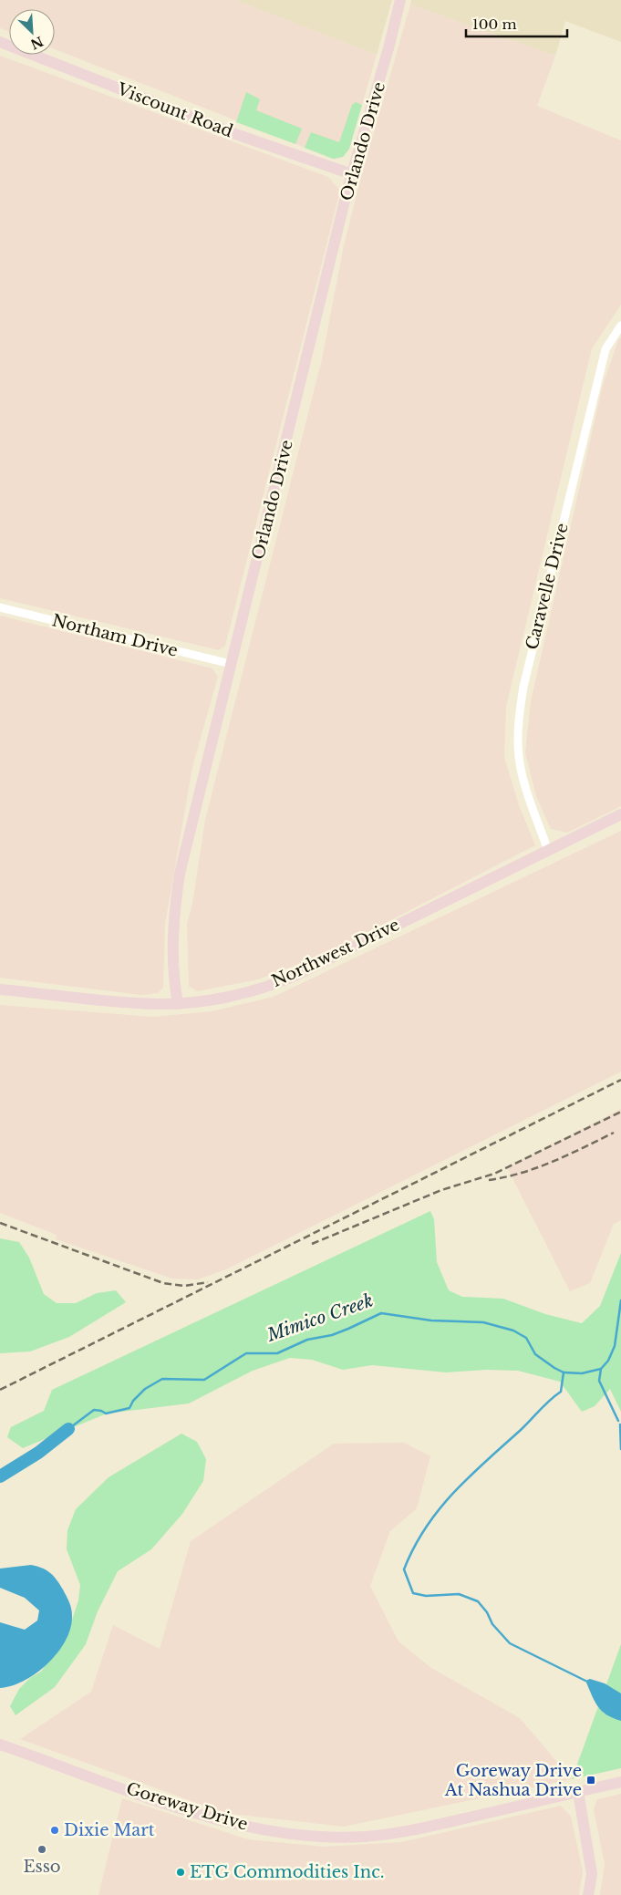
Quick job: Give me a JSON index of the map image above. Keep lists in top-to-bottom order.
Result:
{
  "streets": {
    "street": [
      "Viscount Road",
      "Orlando Drive",
      "Caravelle Drive",
      "Northam Drive",
      "Northwest Drive",
      "Goreway Drive"
    ]
  },
  "crossings": [
    ["Viscount Road", "Orlando Drive"],
    ["Orlando Drive", "Northam Drive"],
    ["Orlando Drive", "Northwest Drive"],
    ["Caravelle Drive", "Northwest Drive"]
  ],
  "water": ["Mimico Creek"],
  "places": {
    "transit": ["Goreway Drive At Nashua Drive"],
    "other": ["Dixie Mart", "Esso", "ETG Commodities Inc."]
  },
  "scale_bar": "100 m",
  "north": "bottom right"
}
